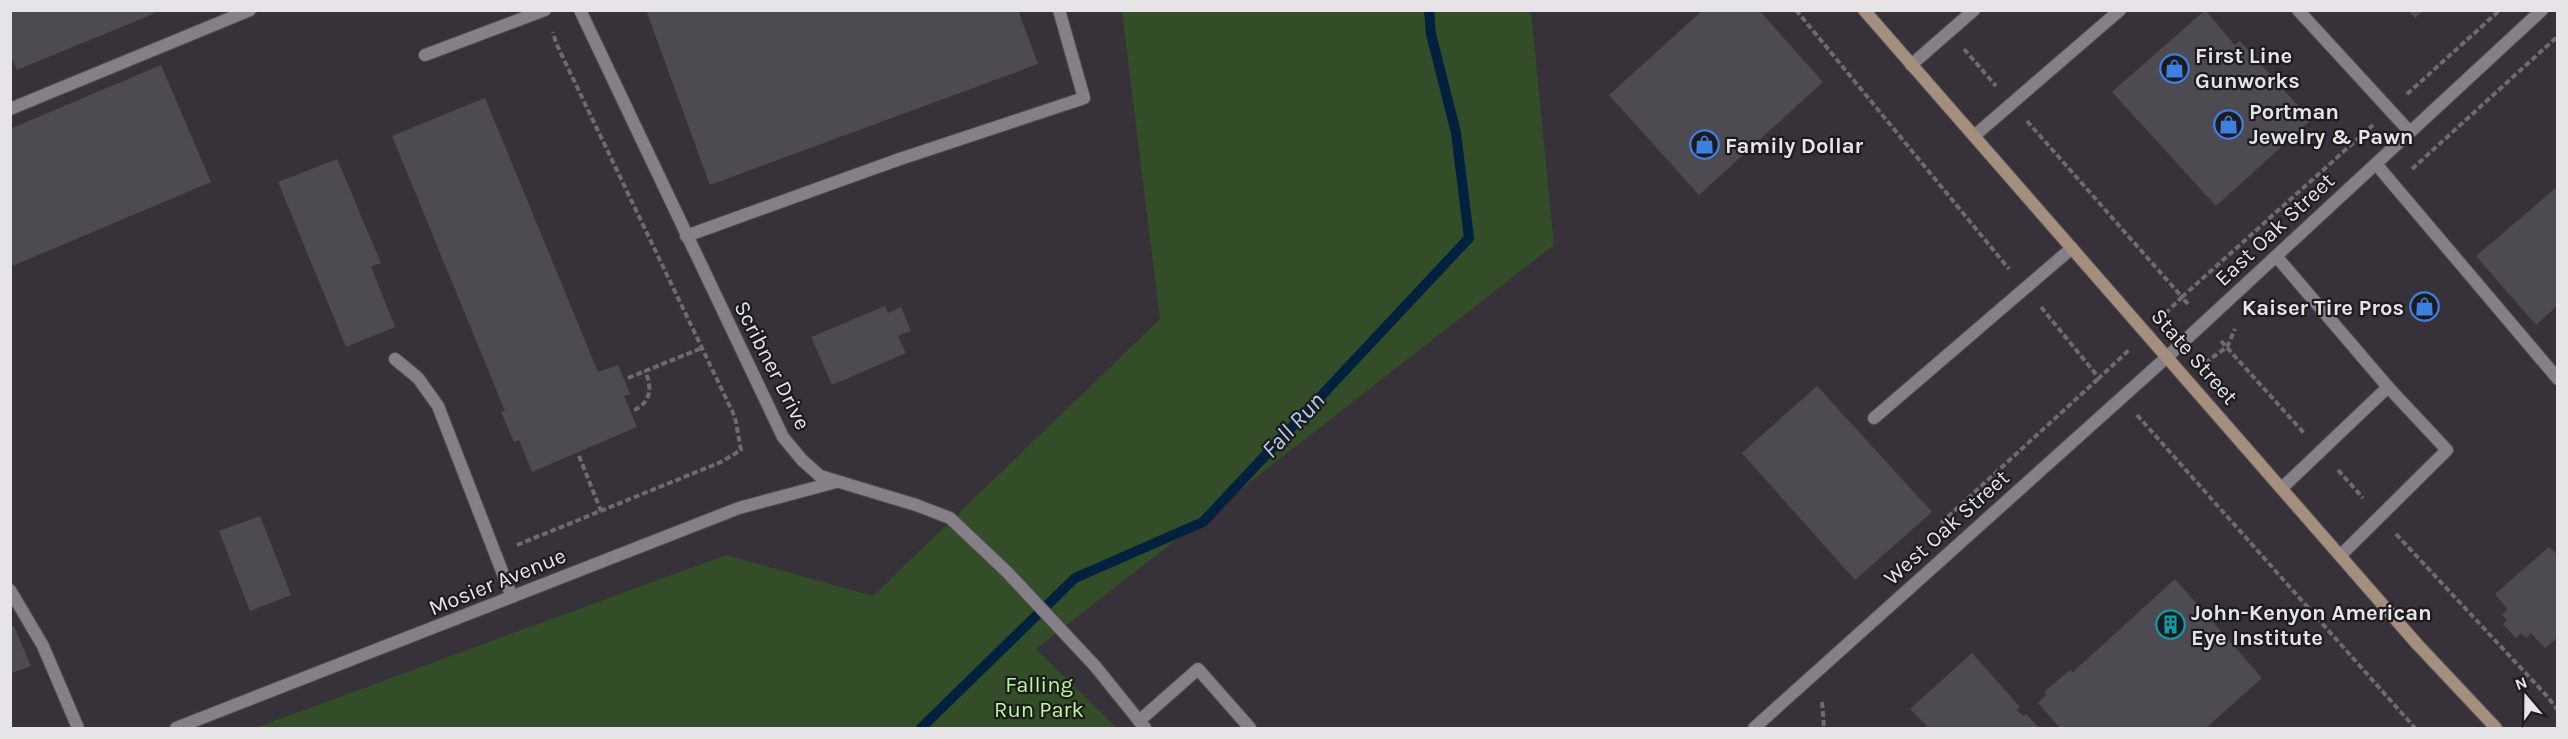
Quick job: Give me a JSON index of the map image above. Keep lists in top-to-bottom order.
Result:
{
  "streets": {
    "main road": ["State Street"],
    "street": [
      "East Oak Street",
      "Scribner Drive",
      "West Oak Street",
      "Mosier Avenue"
    ]
  },
  "crossings": [
    ["East Oak Street", "State Street"],
    ["East Oak Street", "West Oak Street"],
    ["State Street", "West Oak Street"],
    ["Scribner Drive", "Mosier Avenue"]
  ],
  "water": ["Fall Run"],
  "parks": ["Falling Run Park"],
  "places": {
    "shop": [
      "First Line Gunworks",
      "Portman Jewelry & Pawn",
      "Family Dollar",
      "Kaiser Tire Pros"
    ],
    "building": ["John-Kenyon American Eye Institute"]
  },
  "north": "top"
}
